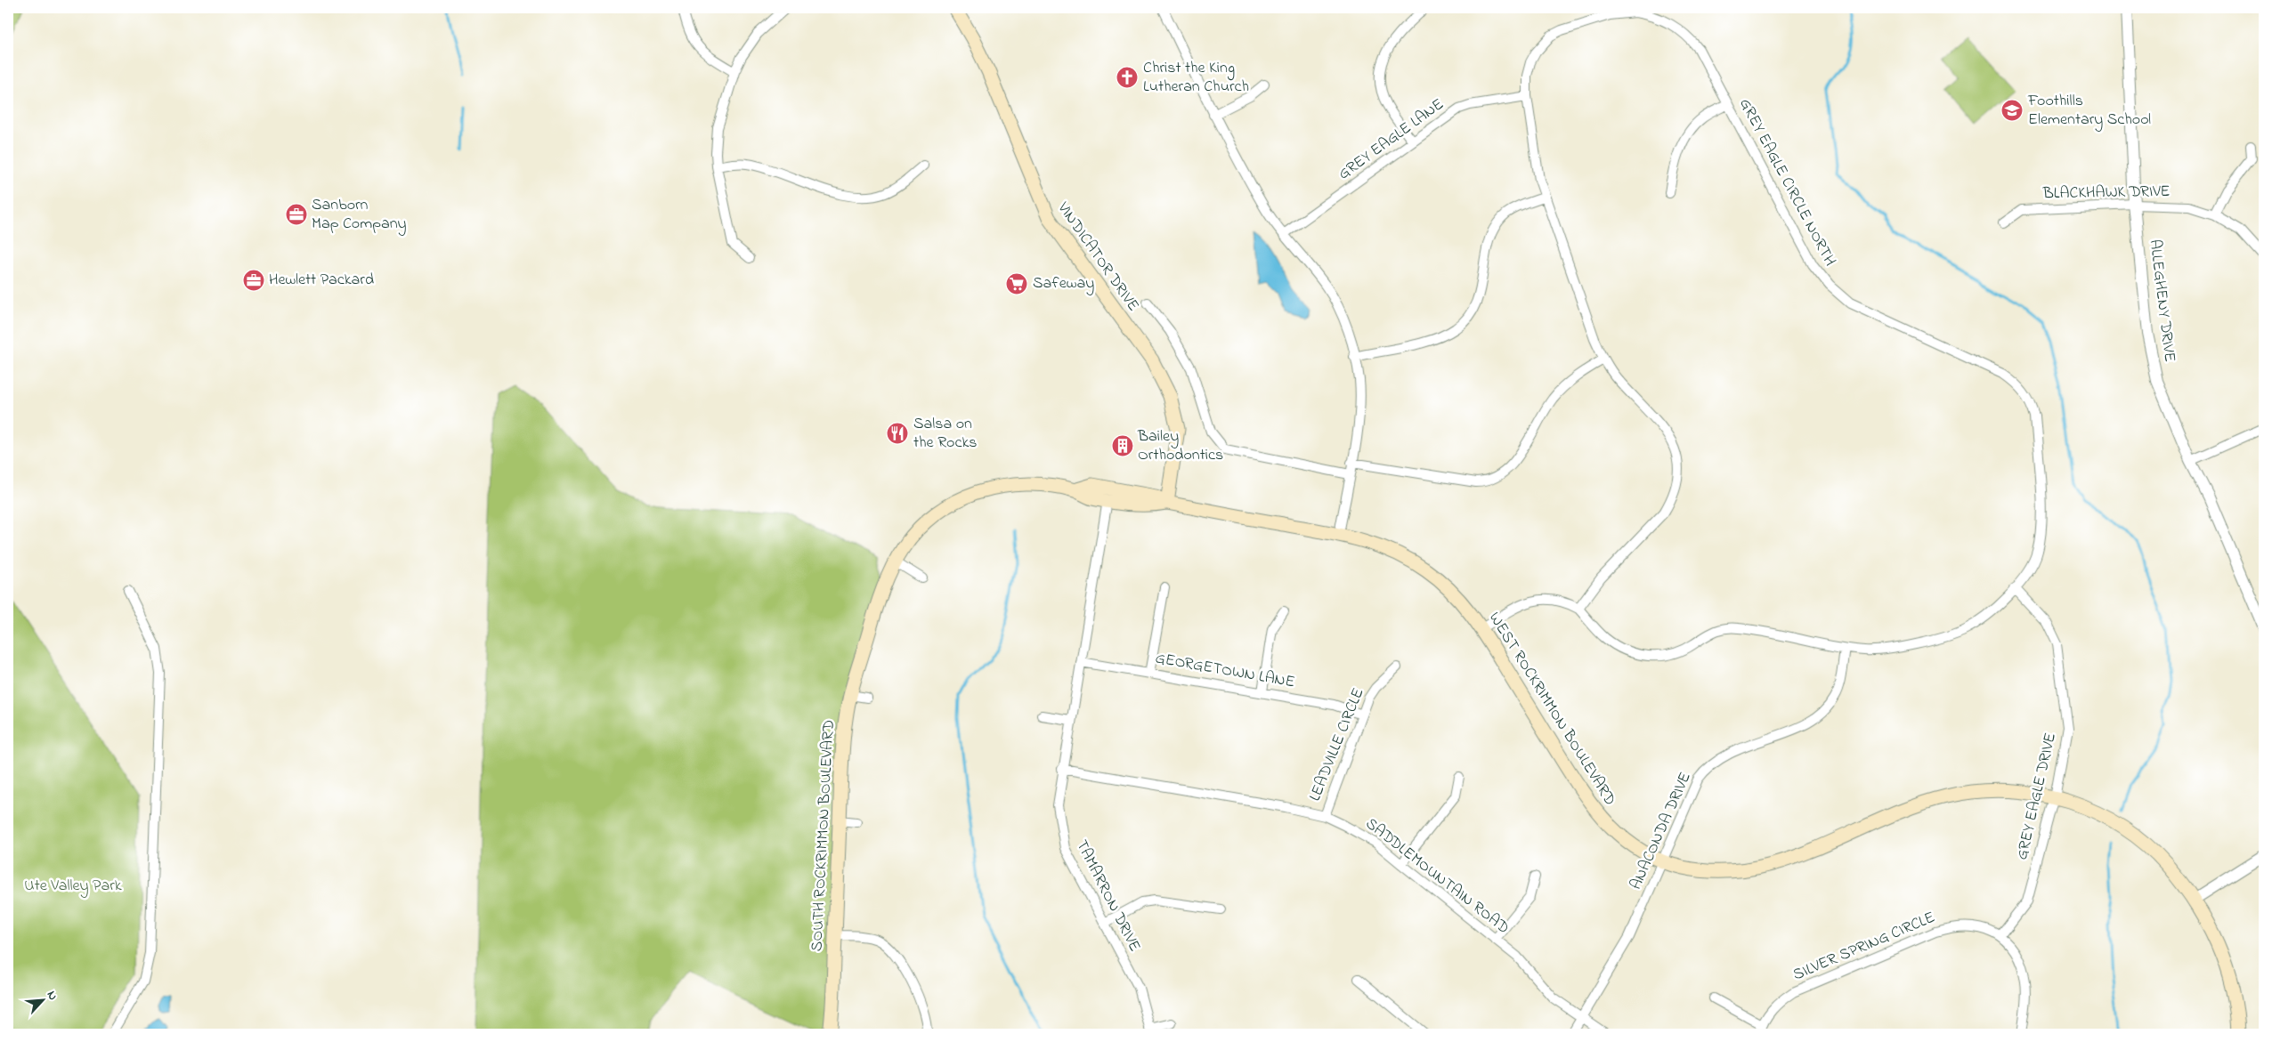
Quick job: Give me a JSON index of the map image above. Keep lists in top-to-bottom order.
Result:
{
  "streets": {
    "main road": ["VINDICATOR DRIVE", "WEST ROCKRIMMON BOULEVARD", "SOUTH ROCKRIMMON BOULEVARD"],
    "street": [
      "GREY EAGLE LANE",
      "GREY EAGLE CIRCLE NORTH",
      "BLACKHAWK DRIVE",
      "ALLEGHENY DRIVE",
      "GEORGETOWN LANE",
      "LEADVILLE CIRCLE",
      "GREY EAGLE DRIVE",
      "ANACONDA DRIVE",
      "SADDLEMOUNTAIN ROAD",
      "TAMARRON DRIVE",
      "SILVER SPRING CIRCLE"
    ]
  },
  "crossings": [
    ["GREY EAGLE LANE", "GREY EAGLE CIRCLE NORTH"],
    ["GREY EAGLE CIRCLE NORTH", "GREY EAGLE DRIVE"],
    ["GREY EAGLE CIRCLE NORTH", "ANACONDA DRIVE"],
    ["BLACKHAWK DRIVE", "ALLEGHENY DRIVE"],
    ["VINDICATOR DRIVE", "SOUTH ROCKRIMMON BOULEVARD"],
    ["GEORGETOWN LANE", "LEADVILLE CIRCLE"],
    ["GEORGETOWN LANE", "TAMARRON DRIVE"],
    ["WEST ROCKRIMMON BOULEVARD", "GREY EAGLE DRIVE"],
    ["WEST ROCKRIMMON BOULEVARD", "ANACONDA DRIVE"],
    ["WEST ROCKRIMMON BOULEVARD", "SOUTH ROCKRIMMON BOULEVARD"],
    ["LEADVILLE CIRCLE", "SADDLEMOUNTAIN ROAD"],
    ["GREY EAGLE DRIVE", "SILVER SPRING CIRCLE"],
    ["ANACONDA DRIVE", "SADDLEMOUNTAIN ROAD"],
    ["SOUTH ROCKRIMMON BOULEVARD", "TAMARRON DRIVE"],
    ["SADDLEMOUNTAIN ROAD", "TAMARRON DRIVE"]
  ],
  "parks": ["Ute Valley Park"],
  "places": {
    "church": ["Christ the King Lutheran Church"],
    "school or university": ["Foothills Elementary School"],
    "office": ["Sanborn Map Company", "Hewlett Packard"],
    "supermarket": ["Safeway"],
    "restaurant": ["Salsa on the Rocks"],
    "building": ["Bailey Orthodontics"]
  },
  "north": "top right"
}
